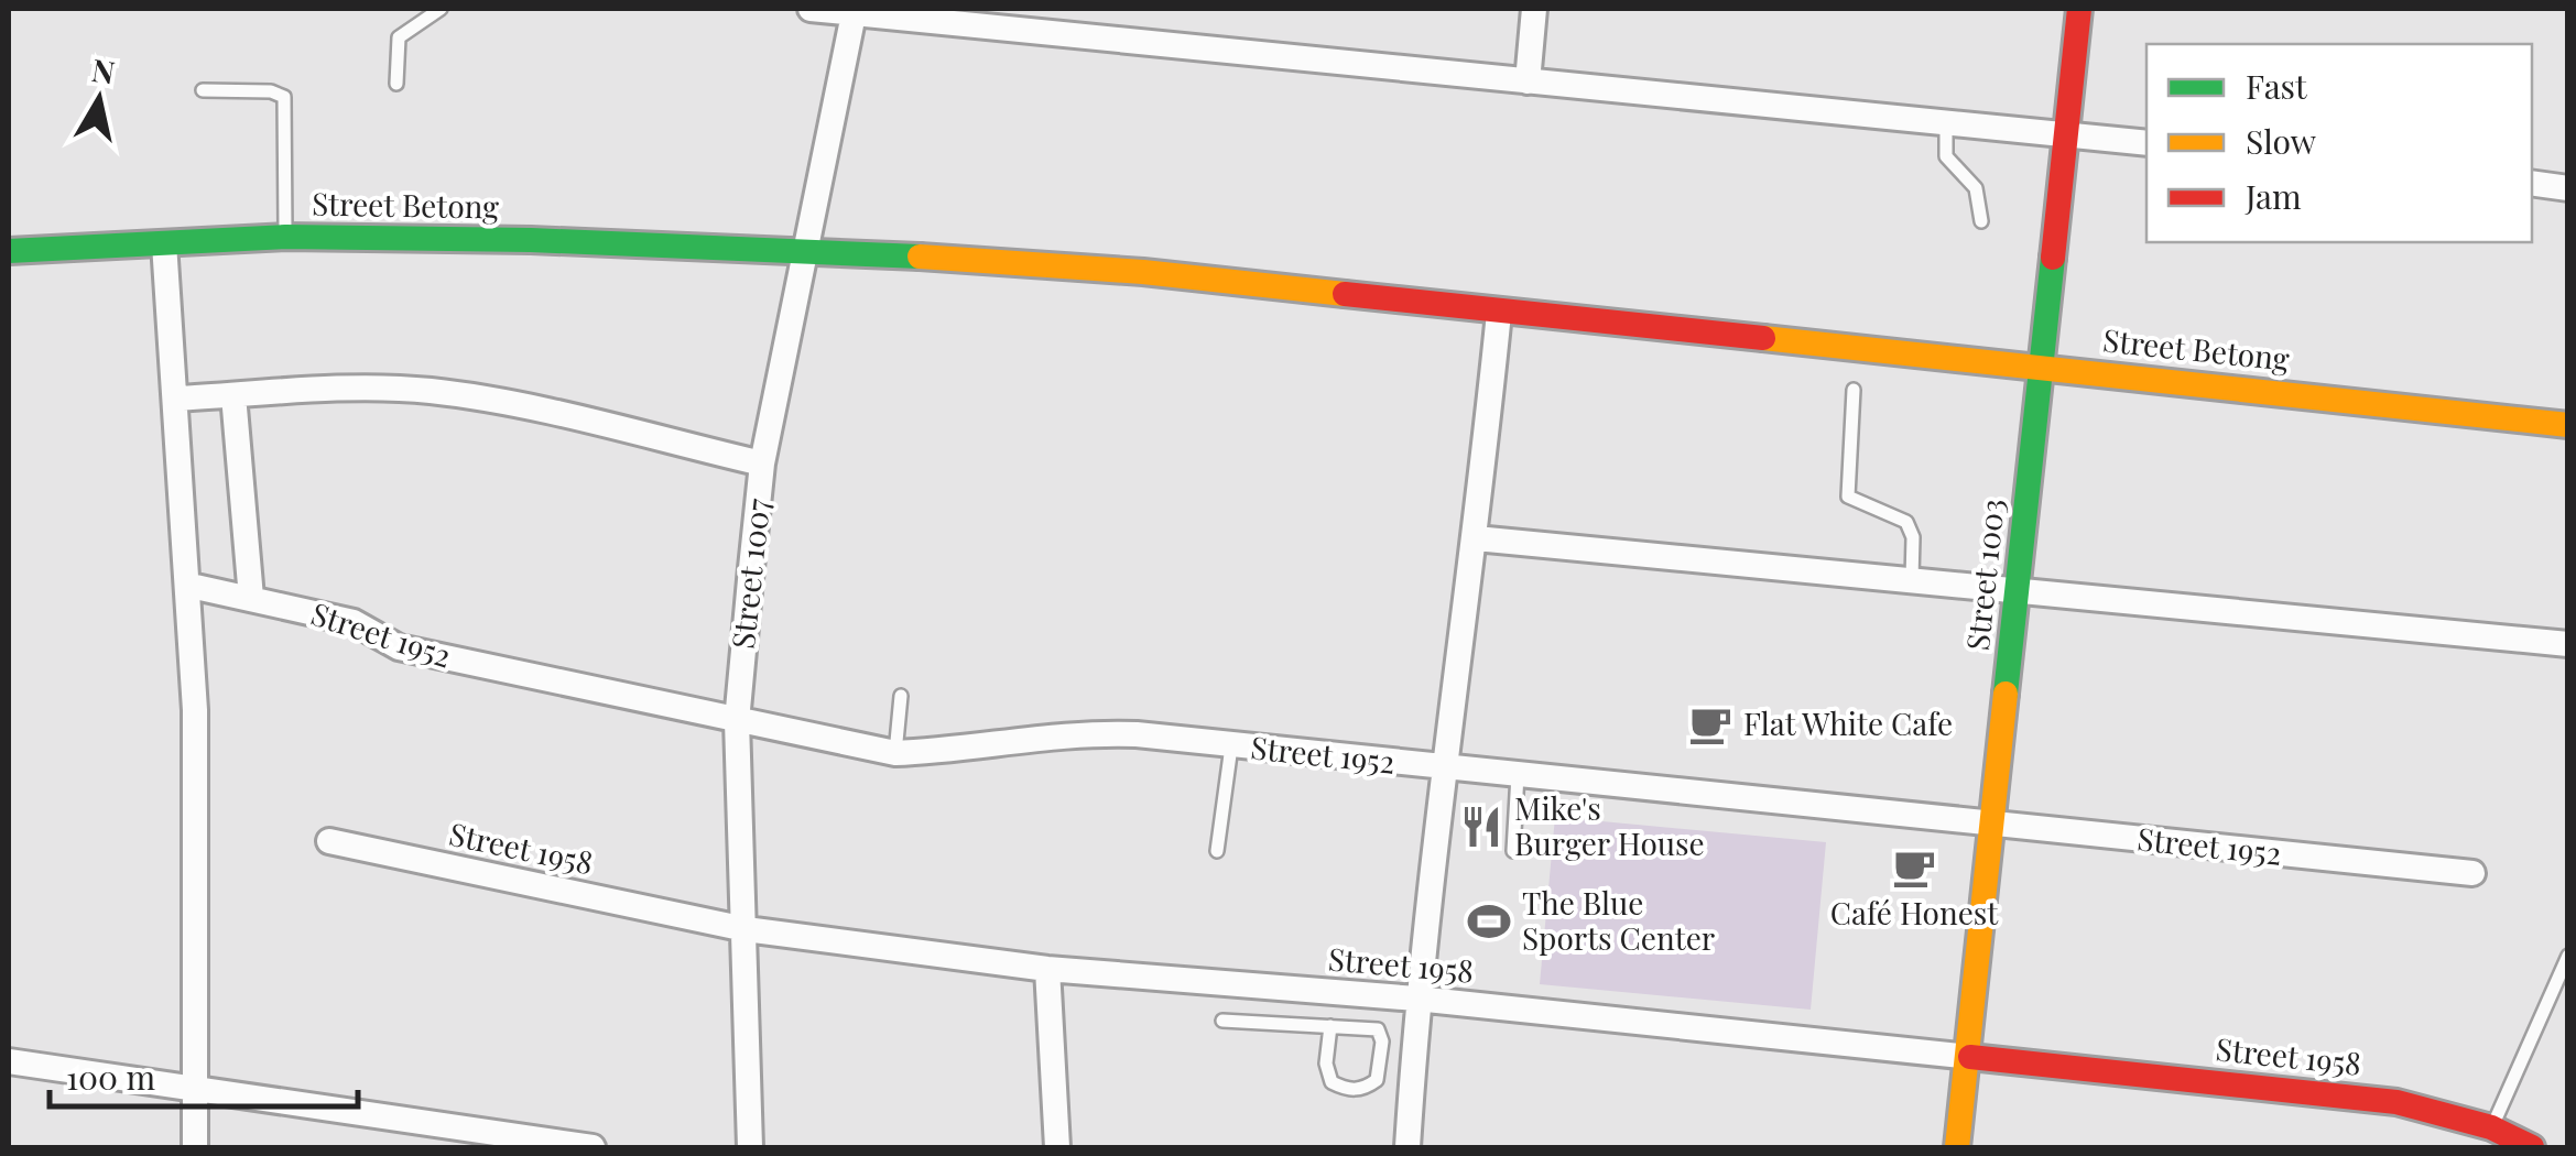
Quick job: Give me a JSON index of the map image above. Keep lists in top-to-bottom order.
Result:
{
  "streets": {
    "street": [
      "Street Betong",
      "Street 1007",
      "Street 1003",
      "Street 1952",
      "Street 1958"
    ]
  },
  "crossings": [
    ["Street Betong", "Street 1007"],
    ["Street Betong", "Street 1003"],
    ["Street 1007", "Street 1952"],
    ["Street 1007", "Street 1958"],
    ["Street 1003", "Street 1952"],
    ["Street 1003", "Street 1958"]
  ],
  "places": {
    "cafe": ["Flat White Cafe", "Café Honest"],
    "restaurant": ["Mike's Burger House"],
    "sports": ["The Blue Sports Center"]
  },
  "legend": ["Fast", "Slow", "Jam"],
  "scale_bar": "100 m",
  "north": "top"
}
